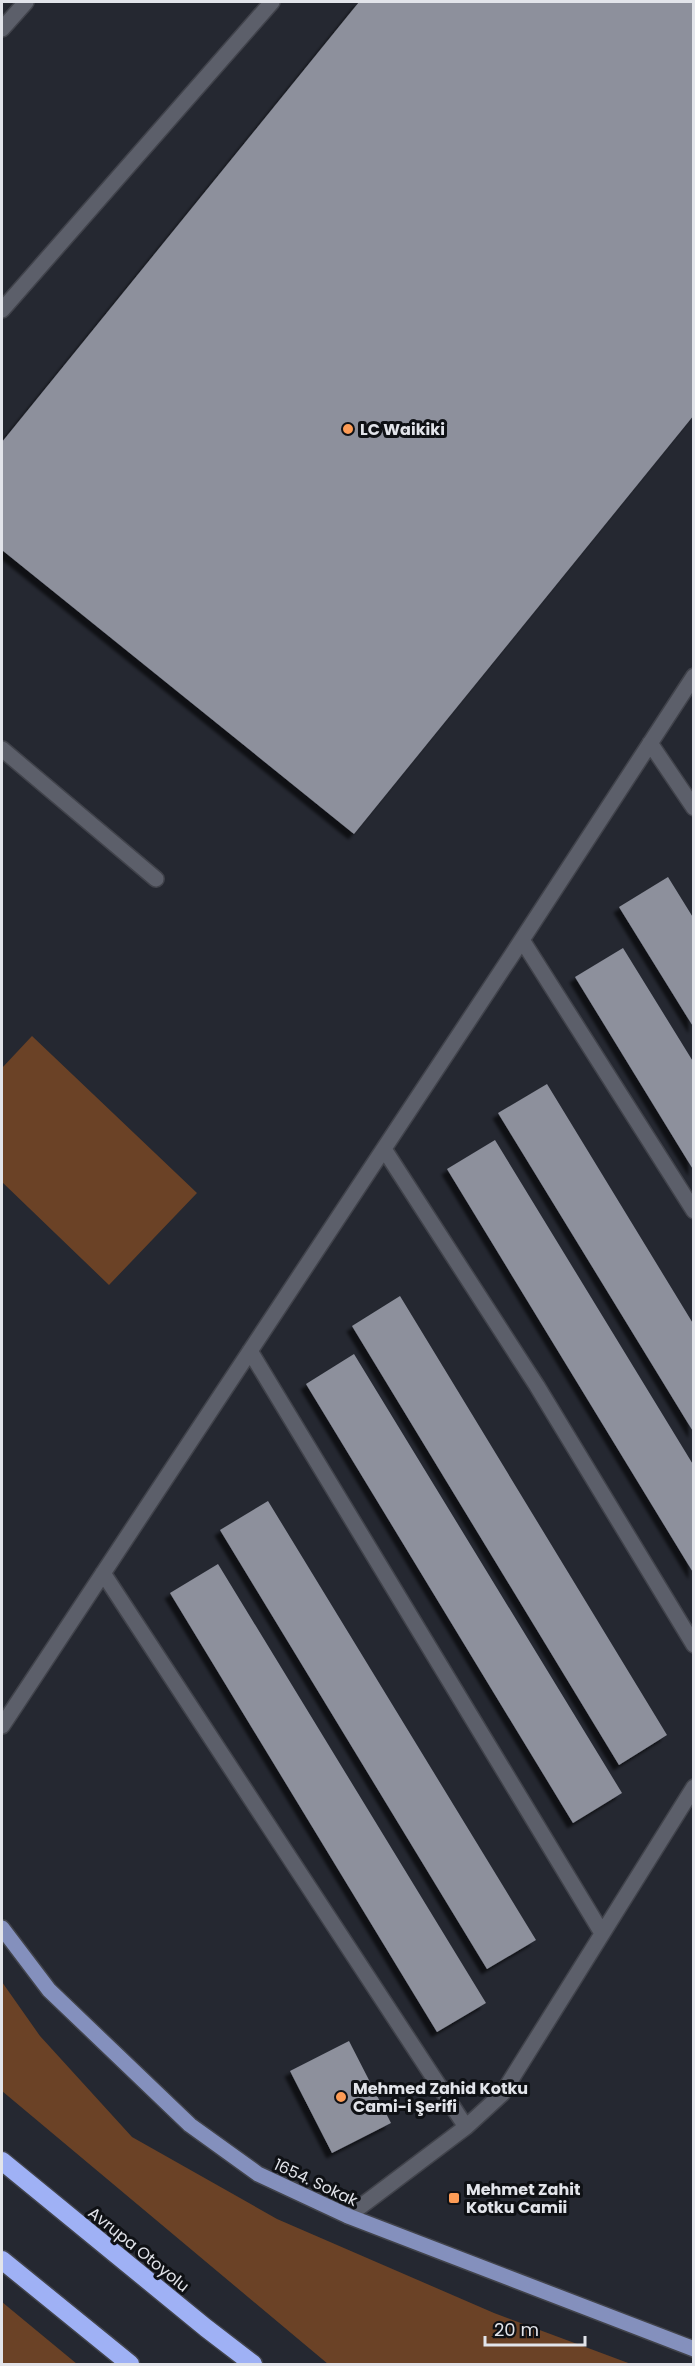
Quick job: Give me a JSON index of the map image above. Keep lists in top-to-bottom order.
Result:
{
  "streets": {
    "highway": ["Avrupa Otoyolu"],
    "main road": ["1654. Sokak"]
  },
  "places": {
    "other": ["LC Waikiki", "Mehmed Zahid Kotku Cami-i Şerifi"],
    "transit": ["Mehmet Zahit Kotku Camii"]
  },
  "scale_bar": "20 m"
}
